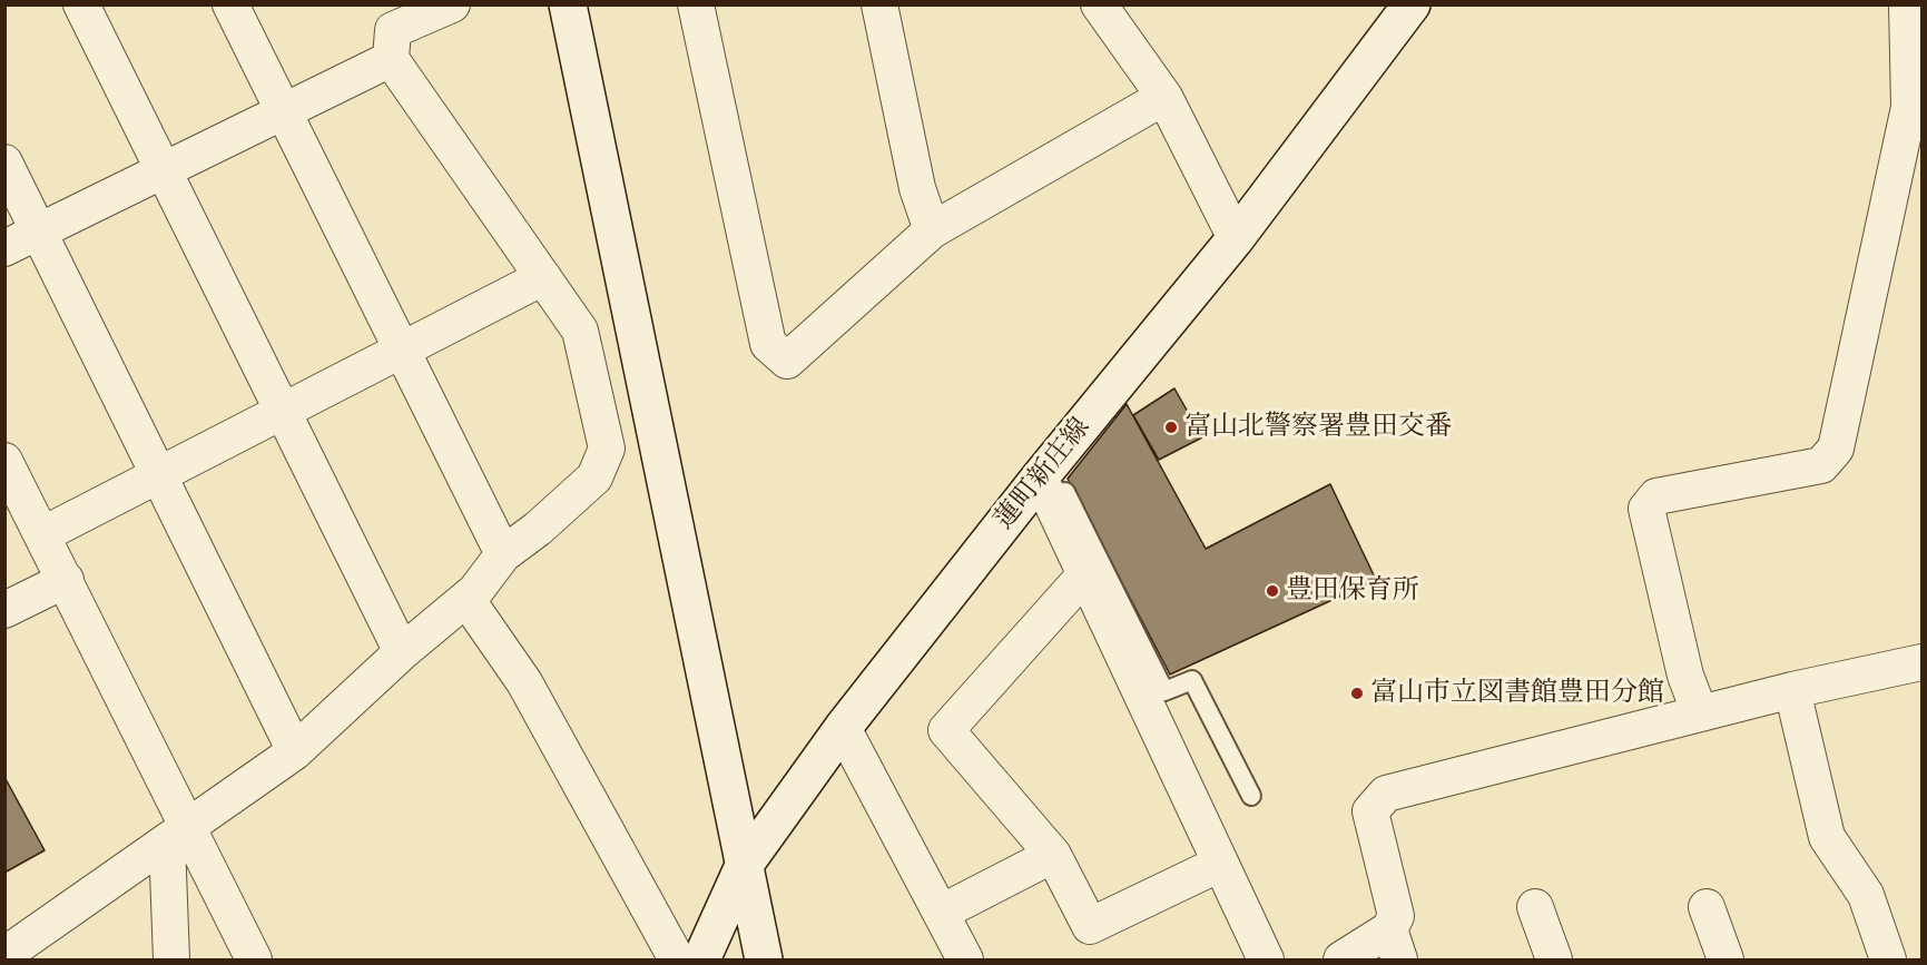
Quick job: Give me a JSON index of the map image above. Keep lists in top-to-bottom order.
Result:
{
  "streets": {
    "main road": ["蓮町新庄線"]
  },
  "places": ["富山北警察署豊田交番", "豊田保育所", "富山市立図書館豊田分館"]
}
